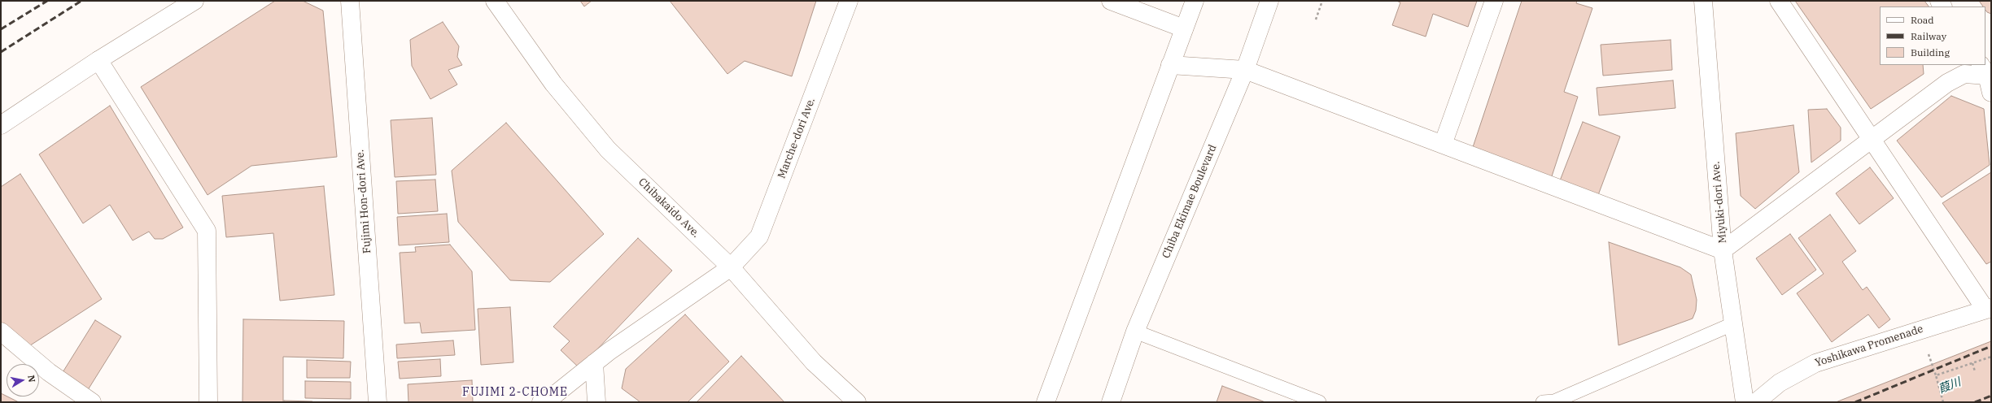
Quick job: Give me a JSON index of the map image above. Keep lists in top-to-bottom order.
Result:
{
  "streets": {
    "main road": [
      "Marche-dori Ave.",
      "Fujimi Hon-dori Ave.",
      "Chiba Ekimae Boulevard",
      "Miyuki-dori Ave.",
      "Chibakaido Ave.",
      "Yoshikawa Promenade"
    ]
  },
  "crossings": [
    ["Marche-dori Ave.", "Chibakaido Ave."]
  ],
  "districts": ["FUJIMI 2-CHOME"],
  "water": ["葭川"],
  "legend": ["Road", "Railway", "Building"],
  "north": "right"
}
